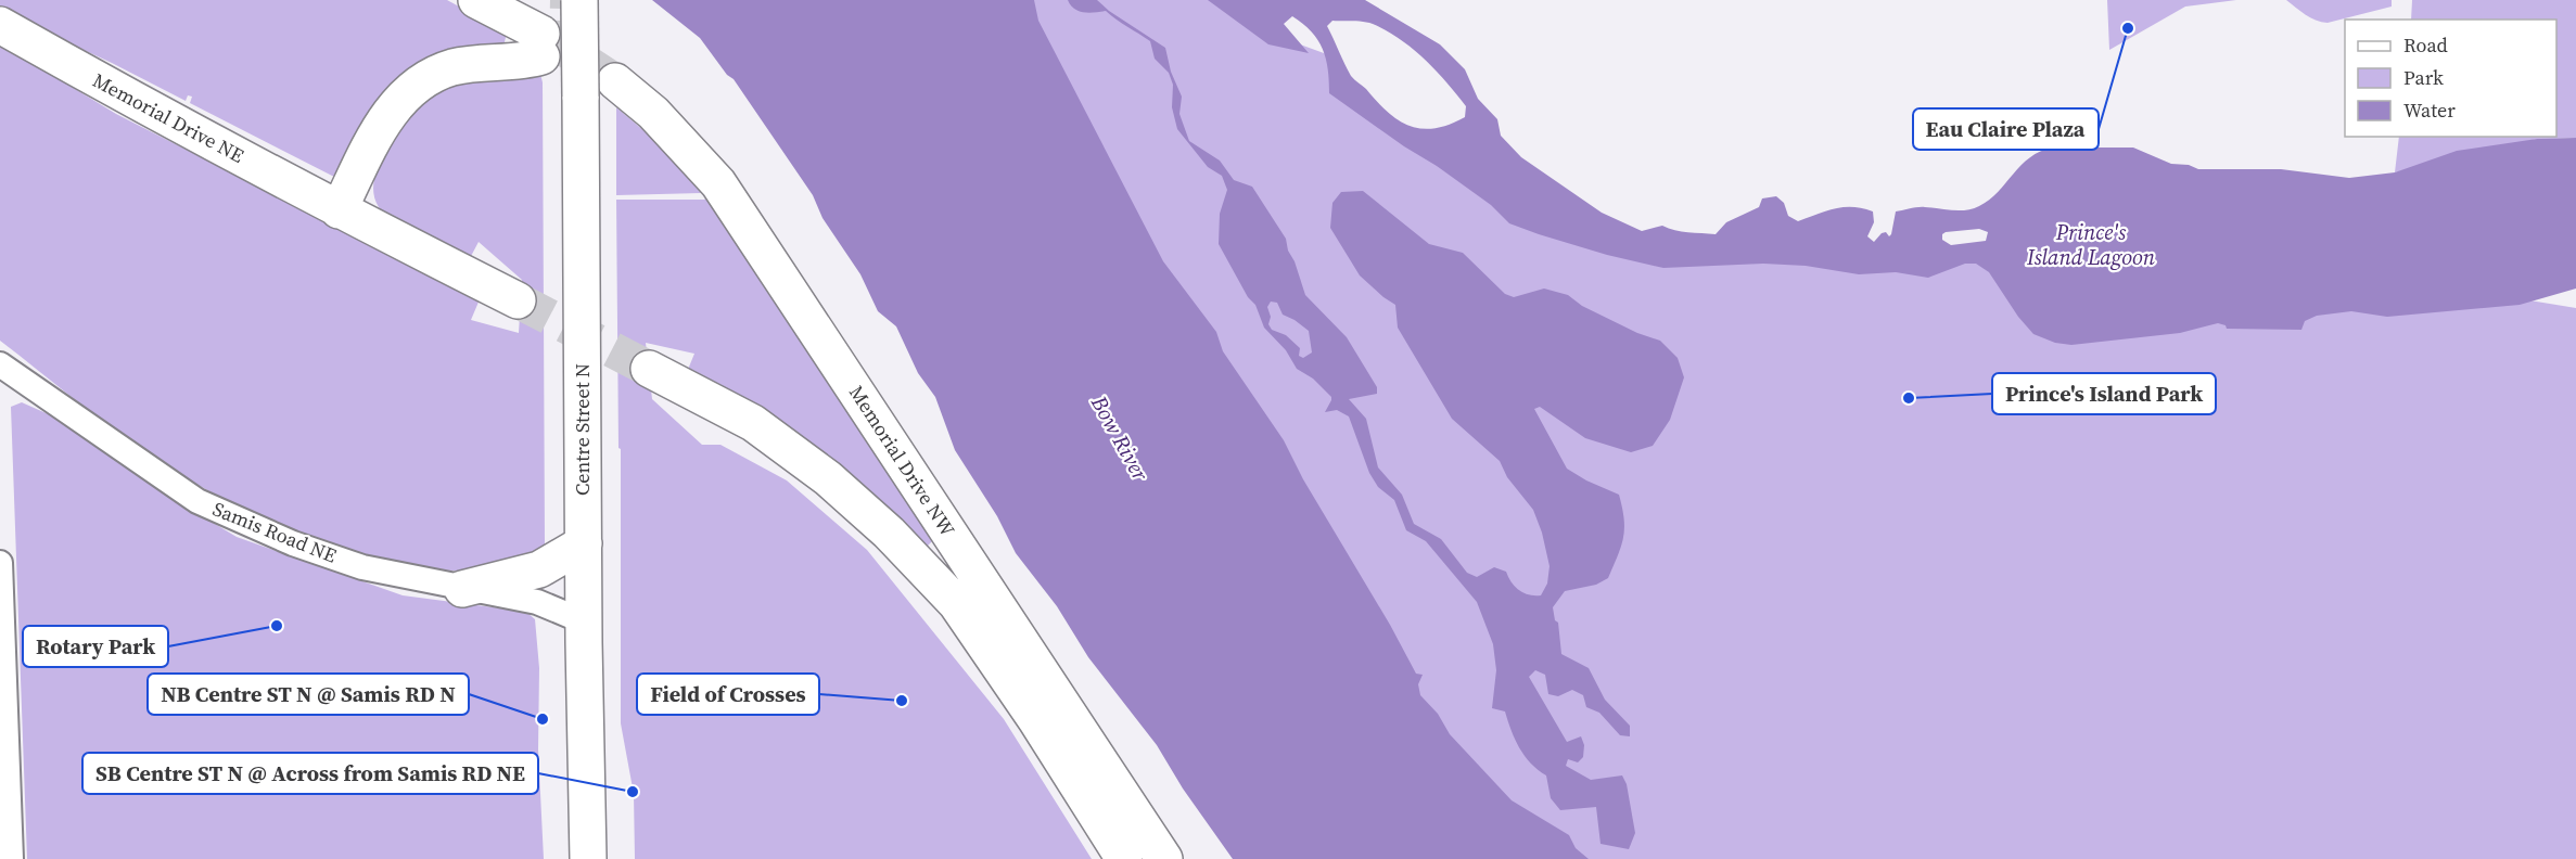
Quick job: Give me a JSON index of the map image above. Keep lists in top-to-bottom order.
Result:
{
  "streets": {
    "main road": ["Memorial Drive NE", "Centre Street N", "Memorial Drive NW"],
    "street": ["Samis Road NE"]
  },
  "crossings": [
    ["Centre Street N", "Samis Road NE"]
  ],
  "water": ["Prince's Island Lagoon", "Bow River"],
  "places": [
    "Eau Claire Plaza",
    "Prince's Island Park",
    "Rotary Park",
    "Field of Crosses",
    "NB Centre ST N @ Samis RD N",
    "SB Centre ST N @ Across from Samis RD NE"
  ],
  "legend": ["Road", "Park", "Water"]
}
